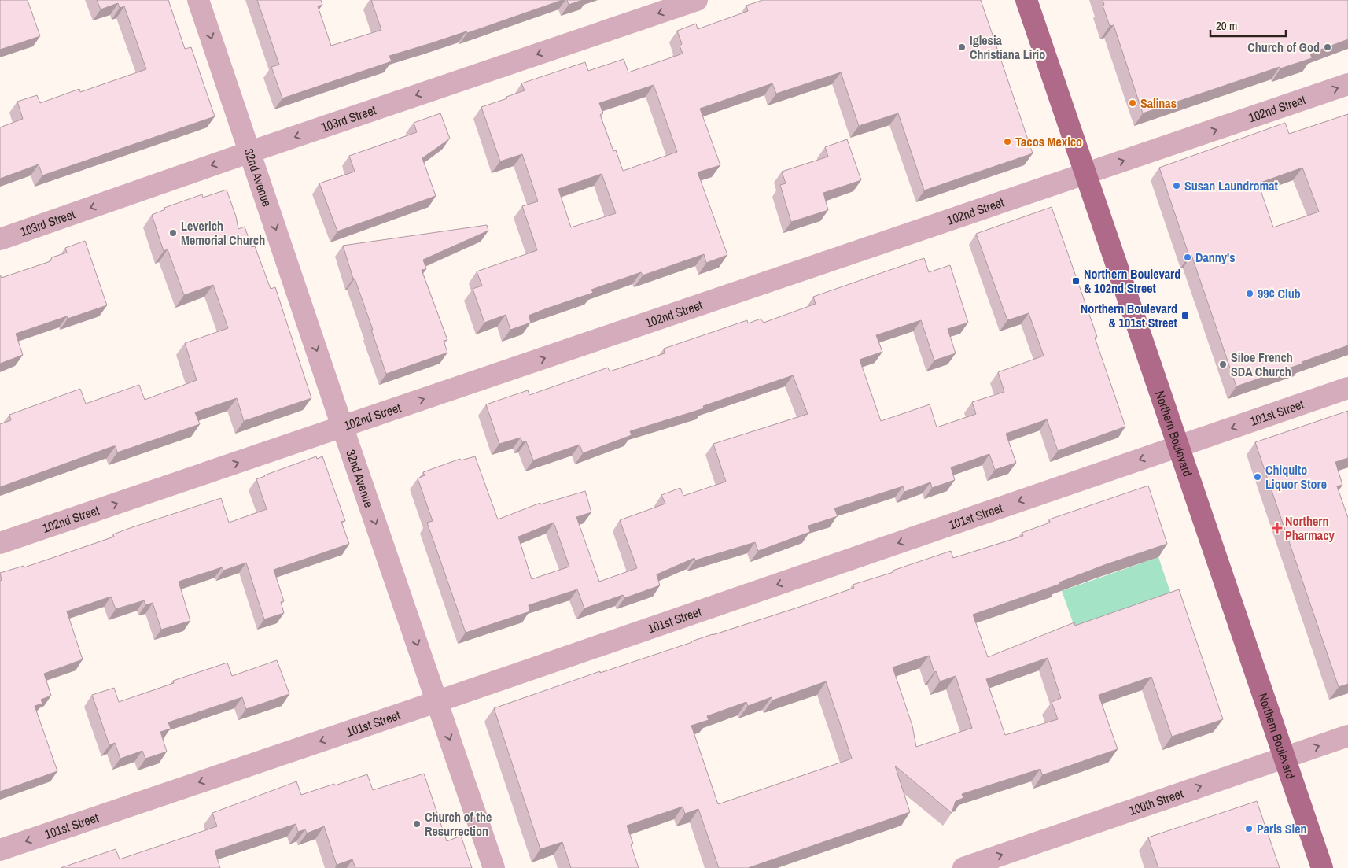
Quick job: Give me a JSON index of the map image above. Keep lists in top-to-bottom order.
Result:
{
  "streets": {
    "main road": ["Northern Boulevard"],
    "street": [
      "102nd Street",
      "103rd Street",
      "32nd Avenue",
      "101st Street",
      "100th Street"
    ]
  },
  "crossings": [
    ["102nd Street", "32nd Avenue"],
    ["102nd Street", "Northern Boulevard"],
    ["103rd Street", "32nd Avenue"],
    ["32nd Avenue", "101st Street"],
    ["101st Street", "Northern Boulevard"],
    ["Northern Boulevard", "100th Street"]
  ],
  "one_way": [
    "102nd Street",
    "103rd Street",
    "32nd Avenue",
    "101st Street",
    "100th Street"
  ],
  "places": {
    "other": [
      "Iglesia Christiana Lirio",
      "Church of God",
      "Salinas",
      "Tacos Mexico",
      "Susan Laundromat",
      "Leverich Memorial Church",
      "Danny's",
      "99¢ Club",
      "Siloe French SDA Church",
      "Chiquito Liquor Store",
      "Church of the Resurrection",
      "Paris Sien"
    ],
    "transit": ["Northern Boulevard & 102nd Street", "Northern Boulevard & 101st Street"],
    "health": ["Northern Pharmacy"]
  },
  "scale_bar": "20 m"
}
